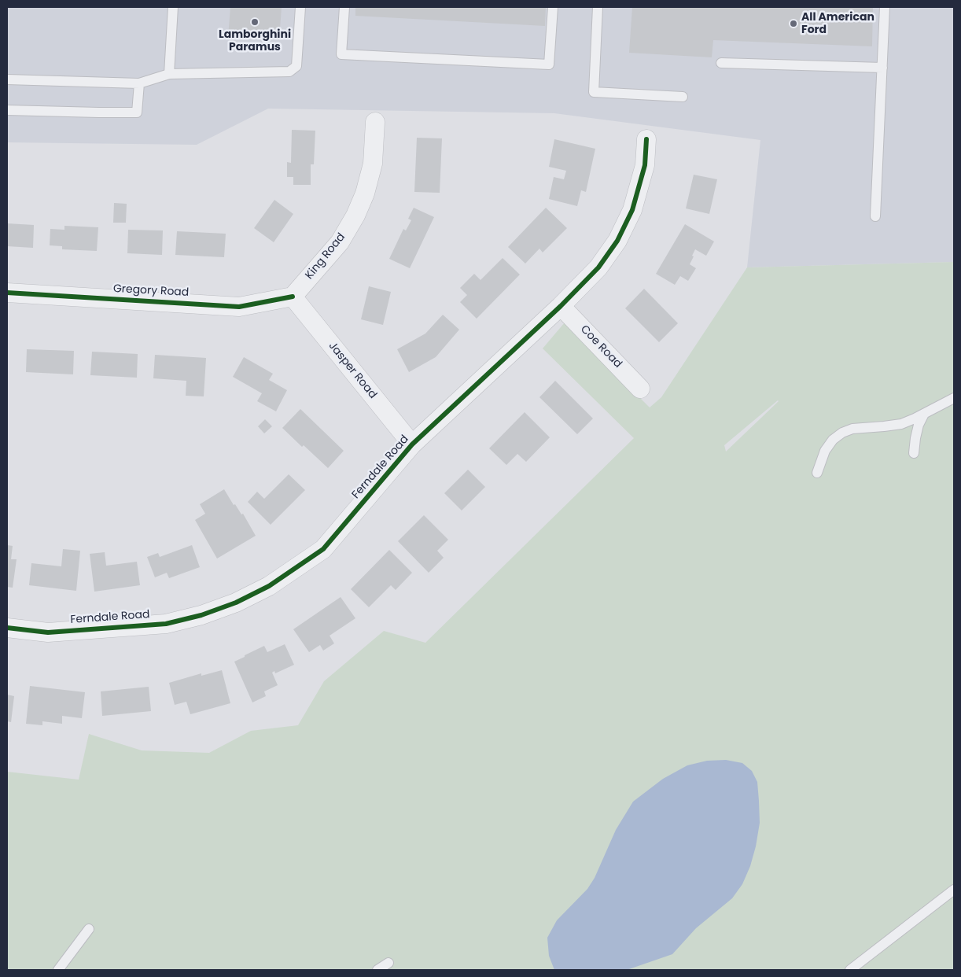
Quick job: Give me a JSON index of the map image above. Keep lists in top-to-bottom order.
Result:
{
  "streets": {
    "street": [
      "King Road",
      "Gregory Road",
      "Coe Road",
      "Jasper Road",
      "Ferndale Road"
    ]
  },
  "crossings": [
    ["King Road", "Gregory Road"],
    ["King Road", "Jasper Road"],
    ["Gregory Road", "Jasper Road"],
    ["Coe Road", "Ferndale Road"],
    ["Jasper Road", "Ferndale Road"]
  ],
  "places": ["Lamborghini Paramus", "All American Ford"]
}
